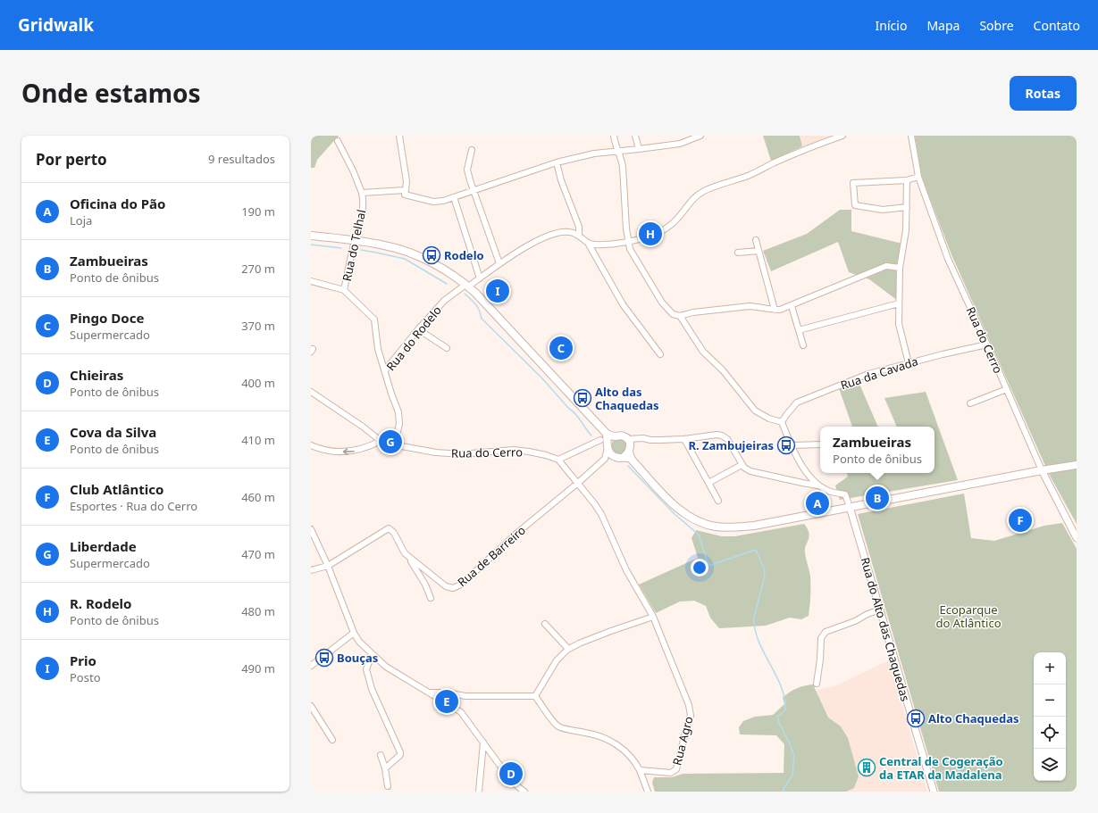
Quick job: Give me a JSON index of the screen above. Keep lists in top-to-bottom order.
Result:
{
  "streets": {
    "street": [
      "Rua do Telhal",
      "Rua do Rodelo",
      "Rua do Cerro",
      "Rua da Cavada",
      "Rua de Barreiro",
      "Rua do Alto das Chaquedas",
      "Rua Agro"
    ]
  },
  "crossings": [
    ["Rua do Rodelo", "Rua do Cerro"],
    ["Rua do Cerro", "Rua da Cavada"]
  ],
  "parks": ["Ecoparque do Atlântico"],
  "places": {
    "bus stop": [
      "Rodelo",
      "Alto das Chaquedas",
      "R. Zambujeiras",
      "Bouças",
      "Alto Chaquedas"
    ],
    "building": ["Central de Cogeração da ETAR da Madalena"]
  },
  "page": {
    "header": "Gridwalk",
    "nav": [
      "Início",
      "Mapa",
      "Sobre",
      "Contato"
    ],
    "title": "Onde estamos",
    "buttons": "Rotas",
    "heading": ["Por perto", "9 resultados"],
    "list": [
      {
        "mark": "A",
        "name": "Oficina do Pão",
        "note": "Loja",
        "value": "190 m"
      },
      {
        "mark": "B",
        "name": "Zambueiras",
        "note": "Ponto de ônibus",
        "value": "270 m"
      },
      {
        "mark": "C",
        "name": "Pingo Doce",
        "note": "Supermercado",
        "value": "370 m"
      },
      {
        "mark": "D",
        "name": "Chieiras",
        "note": "Ponto de ônibus",
        "value": "400 m"
      },
      {
        "mark": "E",
        "name": "Cova da Silva",
        "note": "Ponto de ônibus",
        "value": "410 m"
      },
      {
        "mark": "F",
        "name": "Club Atlântico",
        "note": "Esportes · Rua do Cerro",
        "value": "460 m"
      },
      {
        "mark": "G",
        "name": "Liberdade",
        "note": "Supermercado",
        "value": "470 m"
      },
      {
        "mark": "H",
        "name": "R. Rodelo",
        "note": "Ponto de ônibus",
        "value": "480 m"
      },
      {
        "mark": "I",
        "name": "Prio",
        "note": "Posto",
        "value": "490 m"
      }
    ],
    "pins": [
      "H",
      "I",
      "C",
      "G",
      "B",
      "A",
      "F",
      "E",
      "D"
    ],
    "popup": ["Zambueiras", "Ponto de ônibus"],
    "map_buttons": ["+", "−"]
  }
}
